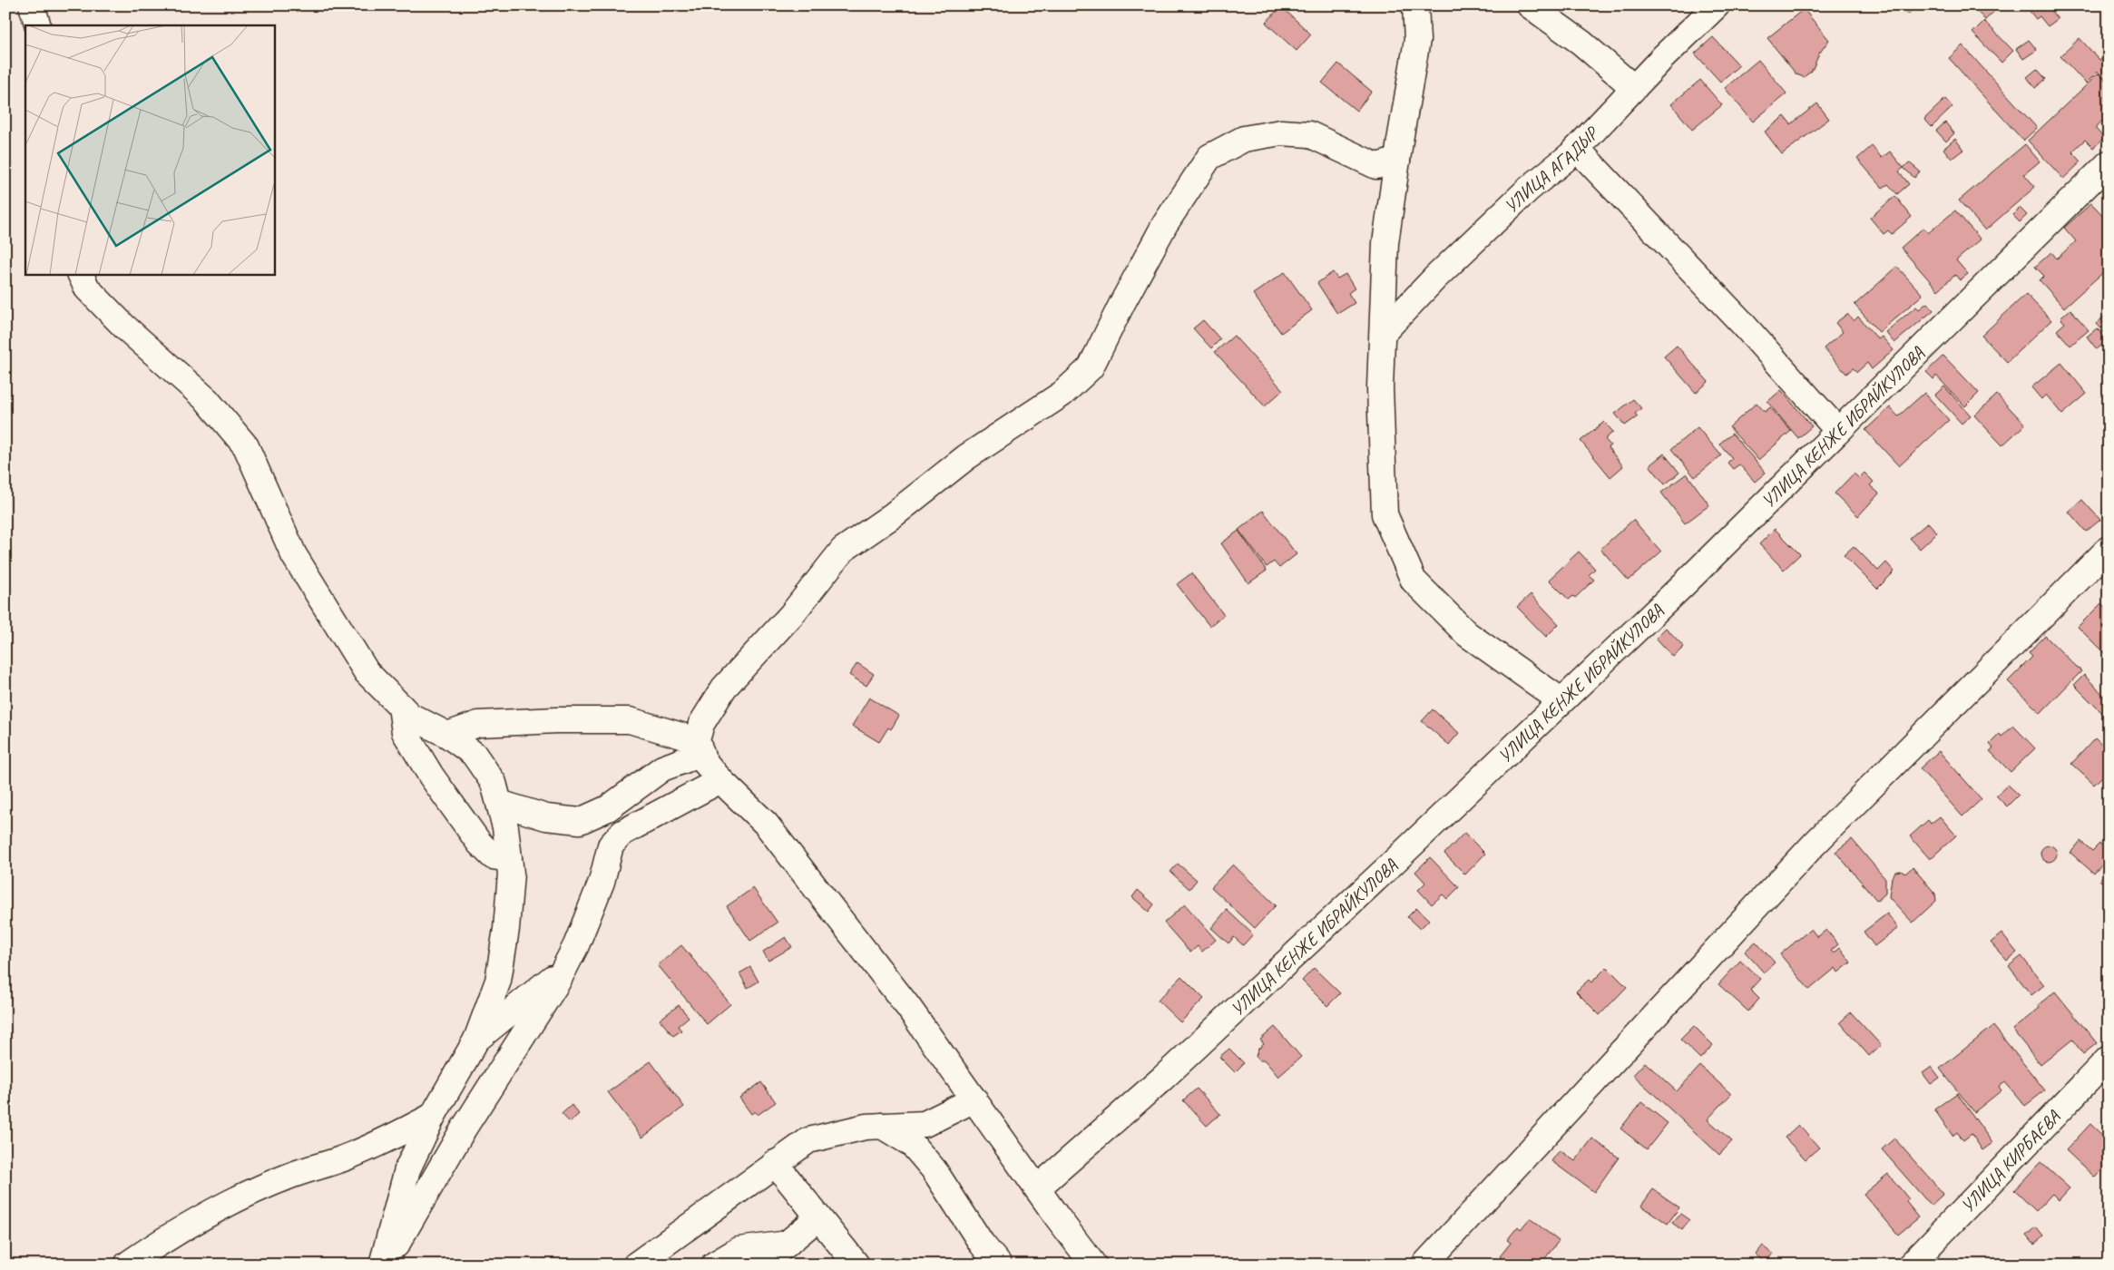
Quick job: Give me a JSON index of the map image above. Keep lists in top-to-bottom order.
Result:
{
  "streets": {
    "street": ["УЛИЦА АГАДЫР", "УЛИЦА КЕНЖЕ ИБРАЙКУЛОВА", "УЛИЦА КИРБАЕВА"]
  }
}
